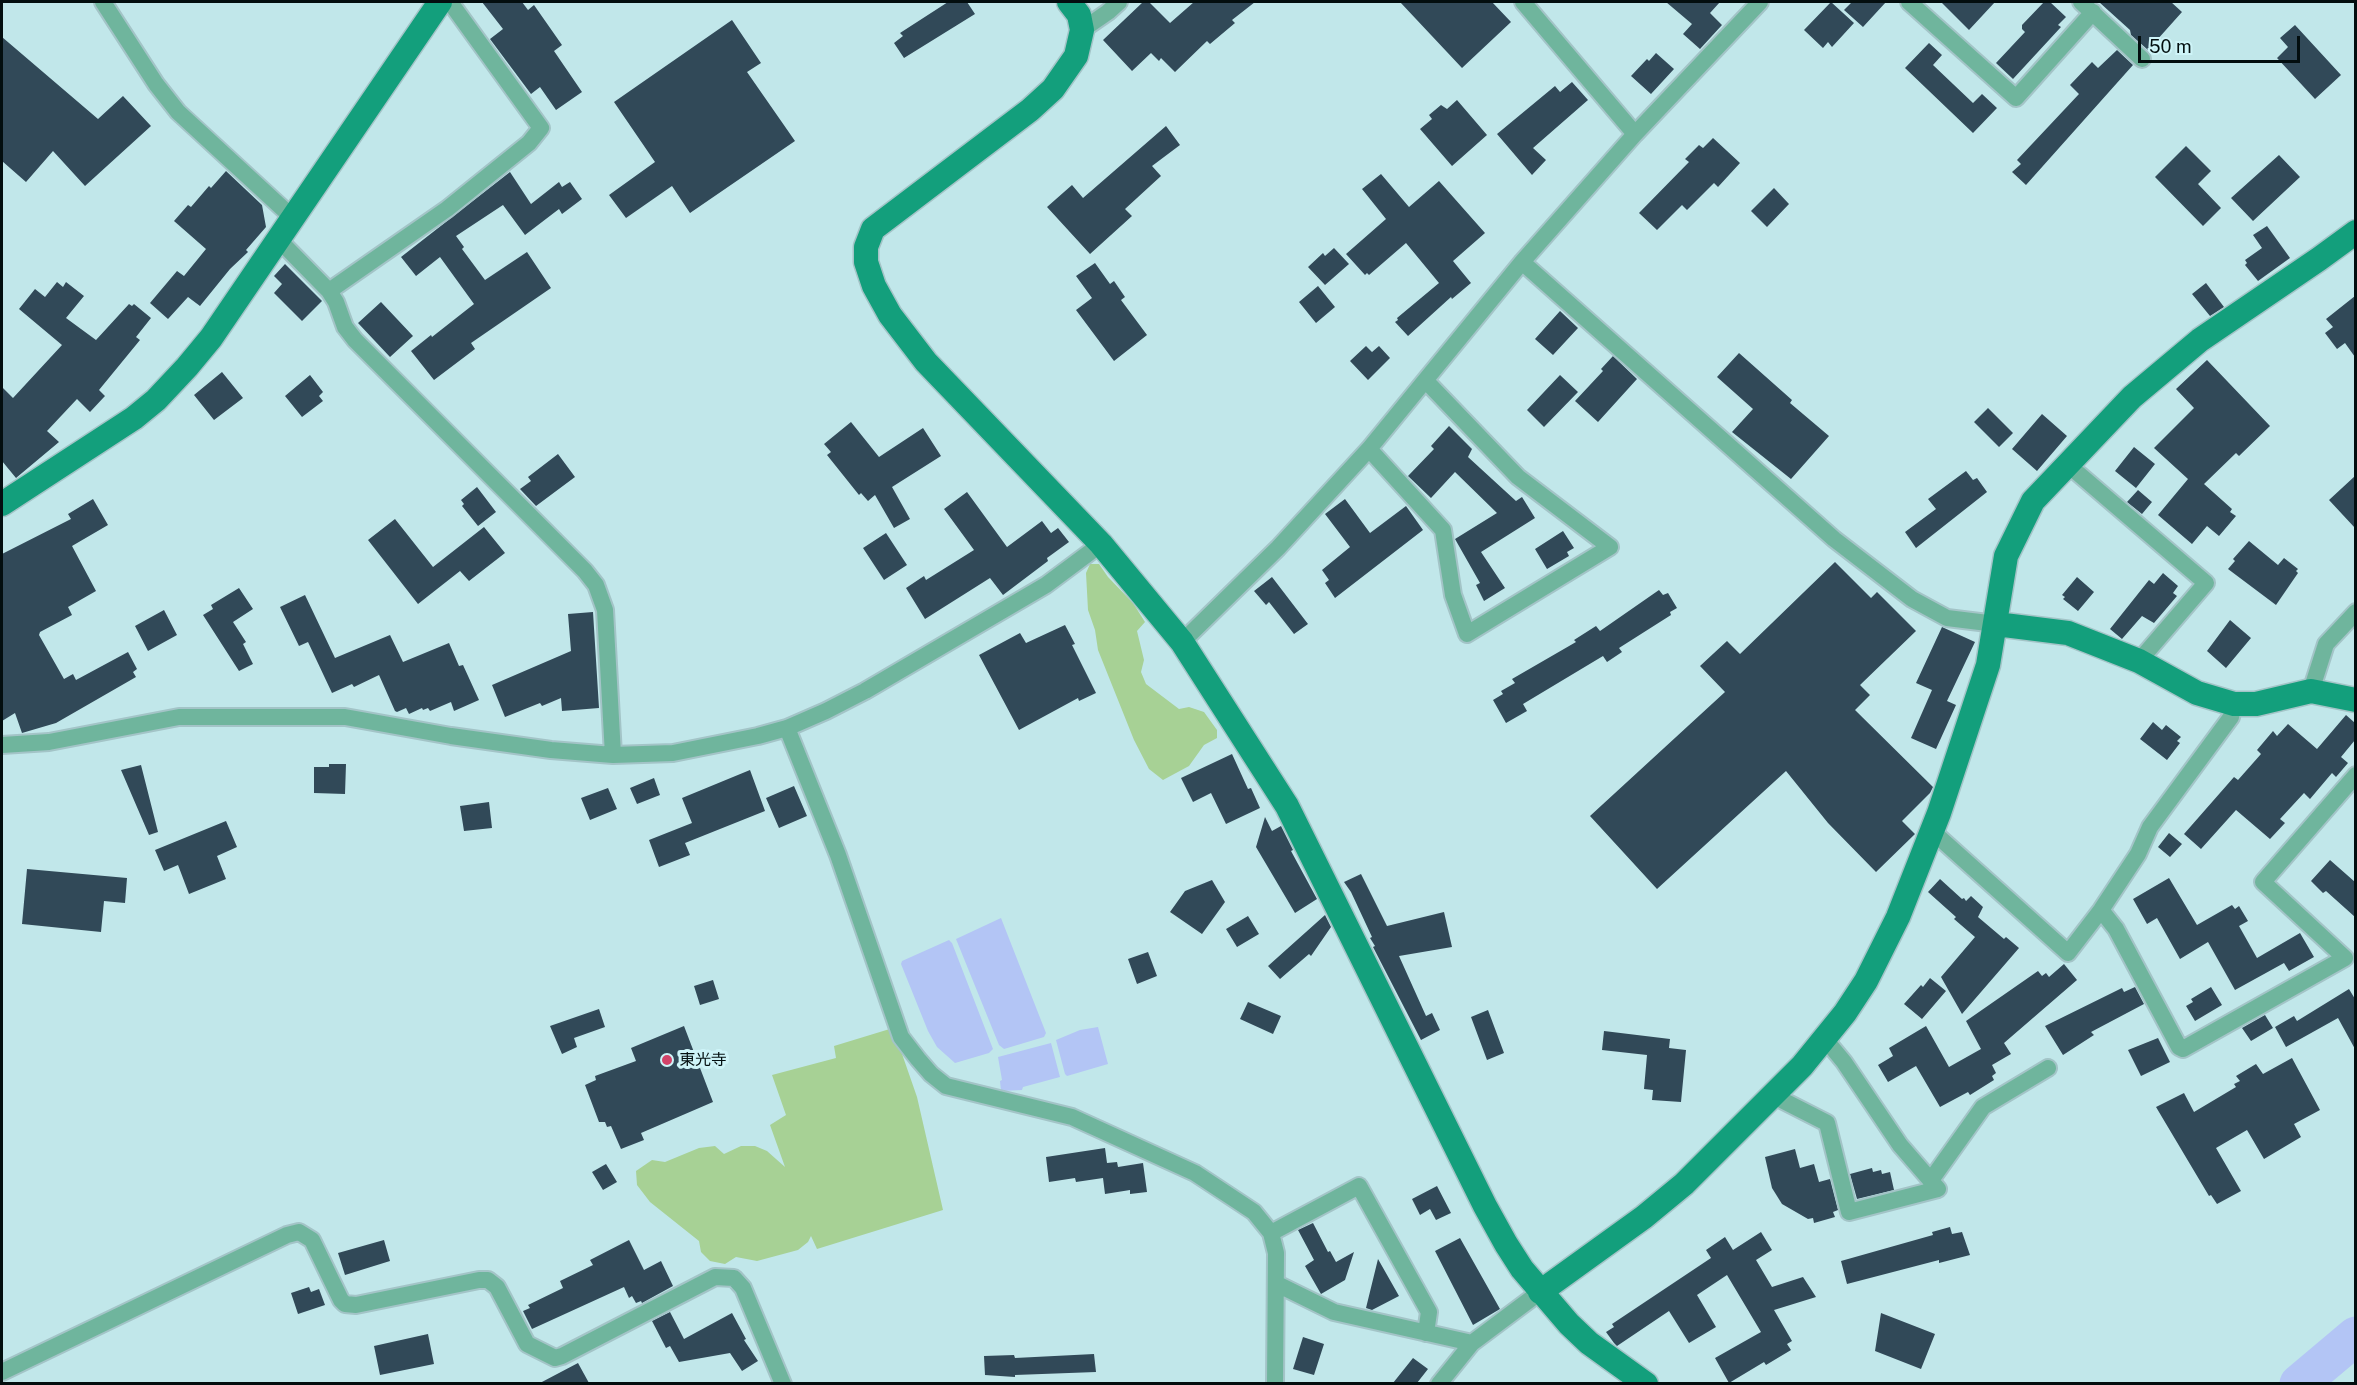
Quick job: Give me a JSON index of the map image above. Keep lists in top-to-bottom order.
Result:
{
  "places": ["東光寺"],
  "scale_bar": "50 m"
}
